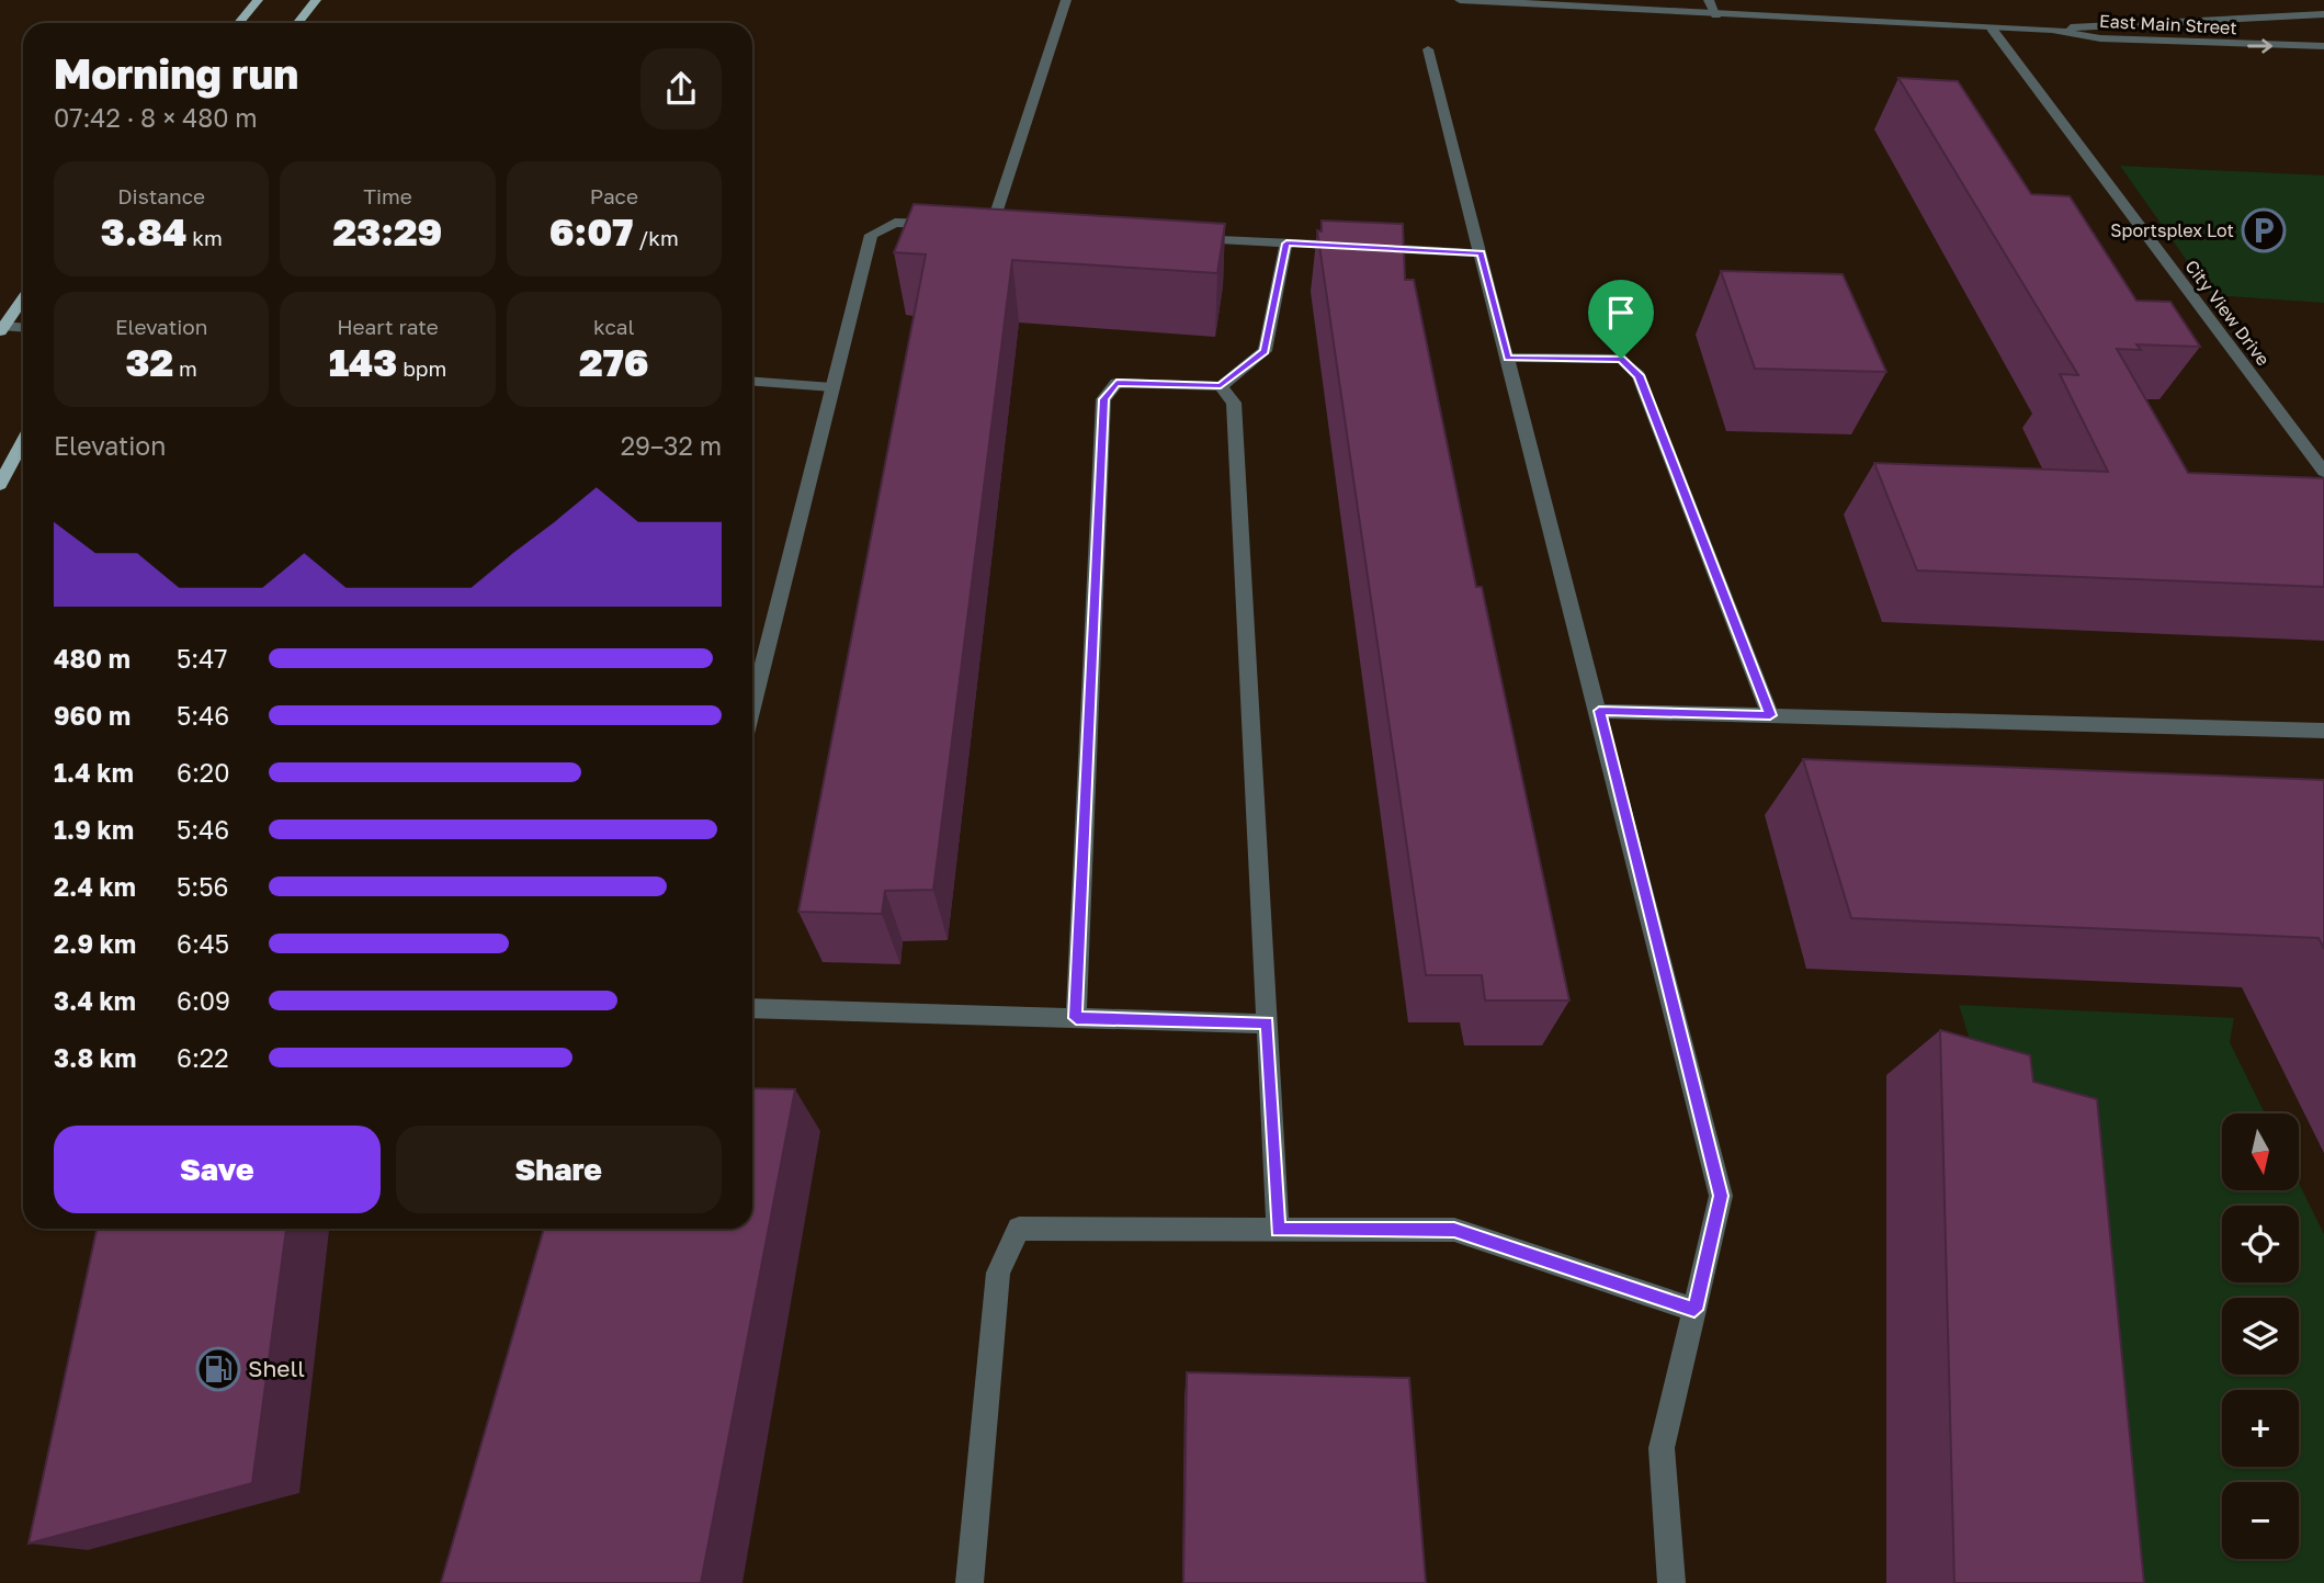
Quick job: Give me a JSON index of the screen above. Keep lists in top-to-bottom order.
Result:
{
  "streets": {
    "street": ["East Main Street", "City View Drive"]
  },
  "crossings": [
    ["East Main Street", "City View Drive"]
  ],
  "places": {
    "parking": ["Sportsplex Lot"],
    "fuel station": ["Shell"]
  },
  "north": "bottom",
  "page": {
    "heading": ["Morning run", "07:42 · 8 × 480 m"],
    "stats": [
      ["Distance", "3.84 km"],
      ["Time", "23:29"],
      ["Pace", "6:07 /km"],
      ["Elevation", "32 m"],
      ["Heart rate", "143 bpm"],
      ["kcal", "276"]
    ],
    "chart": ["Elevation", "29–32 m"],
    "list": [
      {
        "name": "480 m",
        "note": "5:47"
      },
      {
        "name": "960 m",
        "note": "5:46"
      },
      {
        "name": "1.4 km",
        "note": "6:20"
      },
      {
        "name": "1.9 km",
        "note": "5:46"
      },
      {
        "name": "2.4 km",
        "note": "5:56"
      },
      {
        "name": "2.9 km",
        "note": "6:45"
      },
      {
        "name": "3.4 km",
        "note": "6:09"
      },
      {
        "name": "3.8 km",
        "note": "6:22"
      }
    ],
    "buttons": ["Save", "Share"],
    "map_buttons": ["+", "−"]
  }
}
